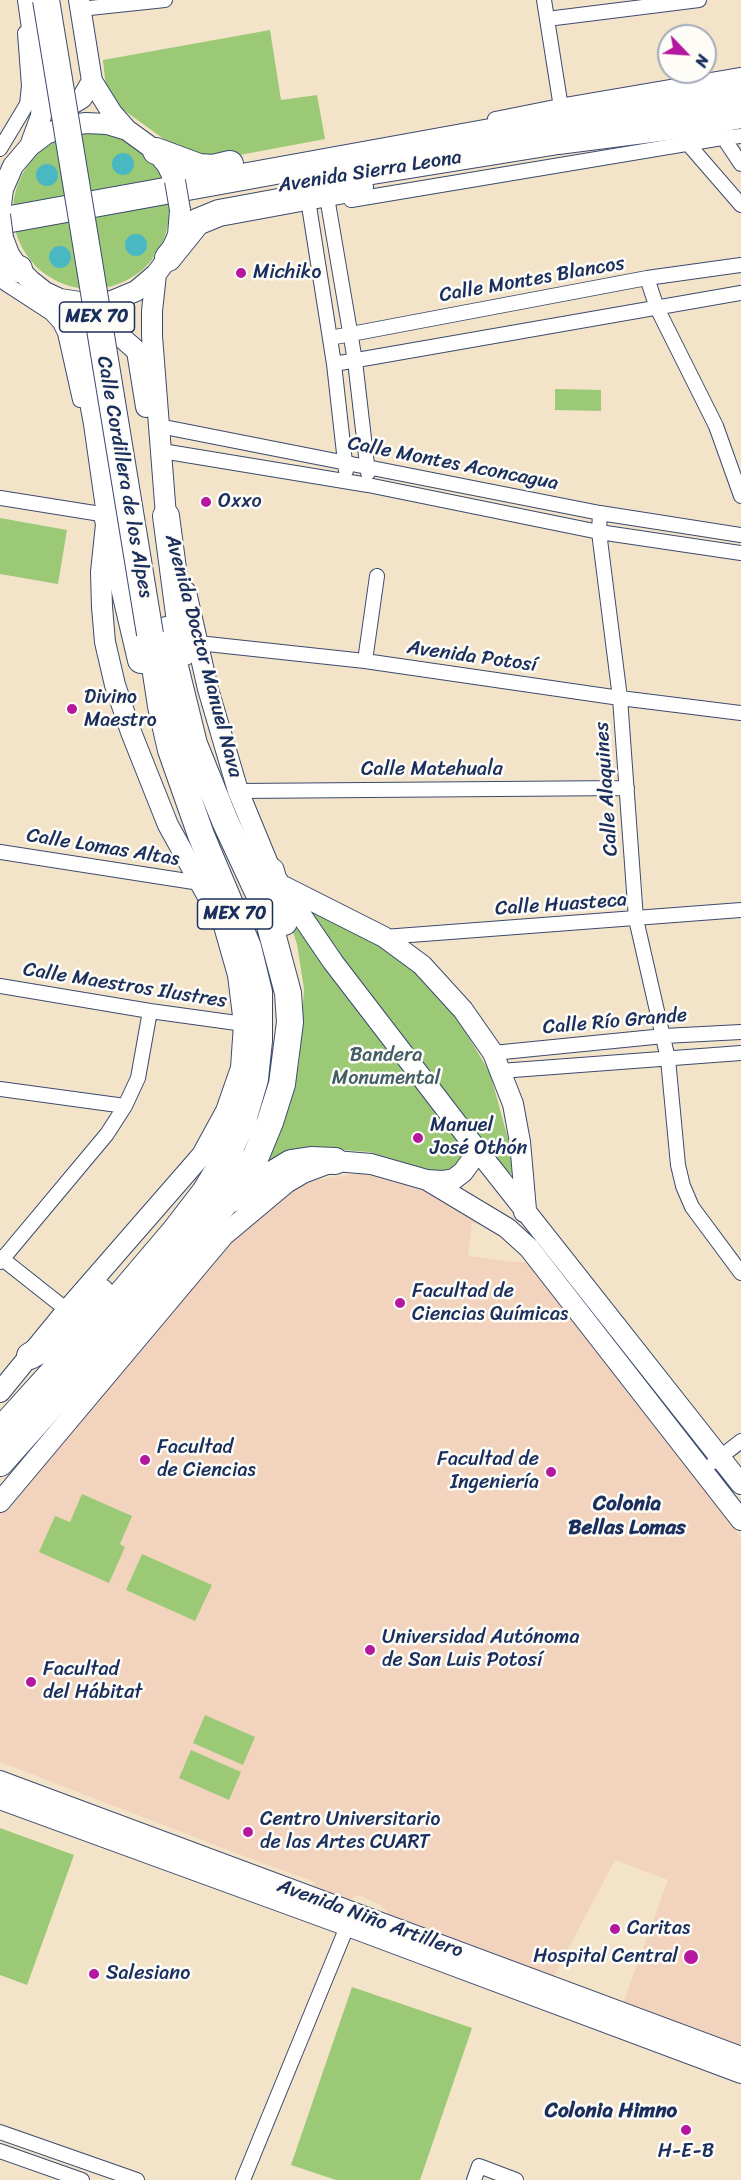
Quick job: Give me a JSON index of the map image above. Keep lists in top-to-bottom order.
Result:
{
  "streets": {
    "highway": ["Avenida Sierra Leona", "MEX 70", "Calle Cordillera de los Alpes"],
    "main road": ["Avenida Doctor Manuel Nava", "Avenida Niño Artillero"],
    "street": [
      "Calle Montes Blancos",
      "Calle Montes Aconcagua",
      "Avenida Potosí",
      "Calle Matehuala",
      "Calle Alaquines",
      "Calle Lomas Altas",
      "Calle Huasteca",
      "Calle Maestros Ilustres",
      "Calle Río Grande"
    ]
  },
  "crossings": [
    ["MEX 70", "Calle Cordillera de los Alpes"],
    ["Calle Montes Aconcagua", "Avenida Doctor Manuel Nava"],
    ["Calle Montes Aconcagua", "Calle Alaquines"],
    ["Avenida Doctor Manuel Nava", "Avenida Potosí"],
    ["Avenida Doctor Manuel Nava", "Calle Matehuala"],
    ["Avenida Potosí", "Calle Alaquines"],
    ["Calle Matehuala", "Calle Alaquines"],
    ["Calle Alaquines", "Calle Huasteca"],
    ["Calle Alaquines", "Calle Río Grande"]
  ],
  "districts": ["Colonia Bellas Lomas", "Colonia Himno"],
  "parks": ["Bandera Monumental"],
  "places": [
    "Michiko",
    "Oxxo",
    "Divino Maestro",
    "Manuel José Othón",
    "Facultad de Ciencias Químicas",
    "Facultad de Ciencias",
    "Facultad de Ingeniería",
    "Universidad Autónoma de San Luis Potosí",
    "Facultad del Hábitat",
    "Centro Universitario de las Artes CUART",
    "Caritas",
    "Hospital Central",
    "Salesiano",
    "H-E-B"
  ],
  "north": "bottom right"
}
